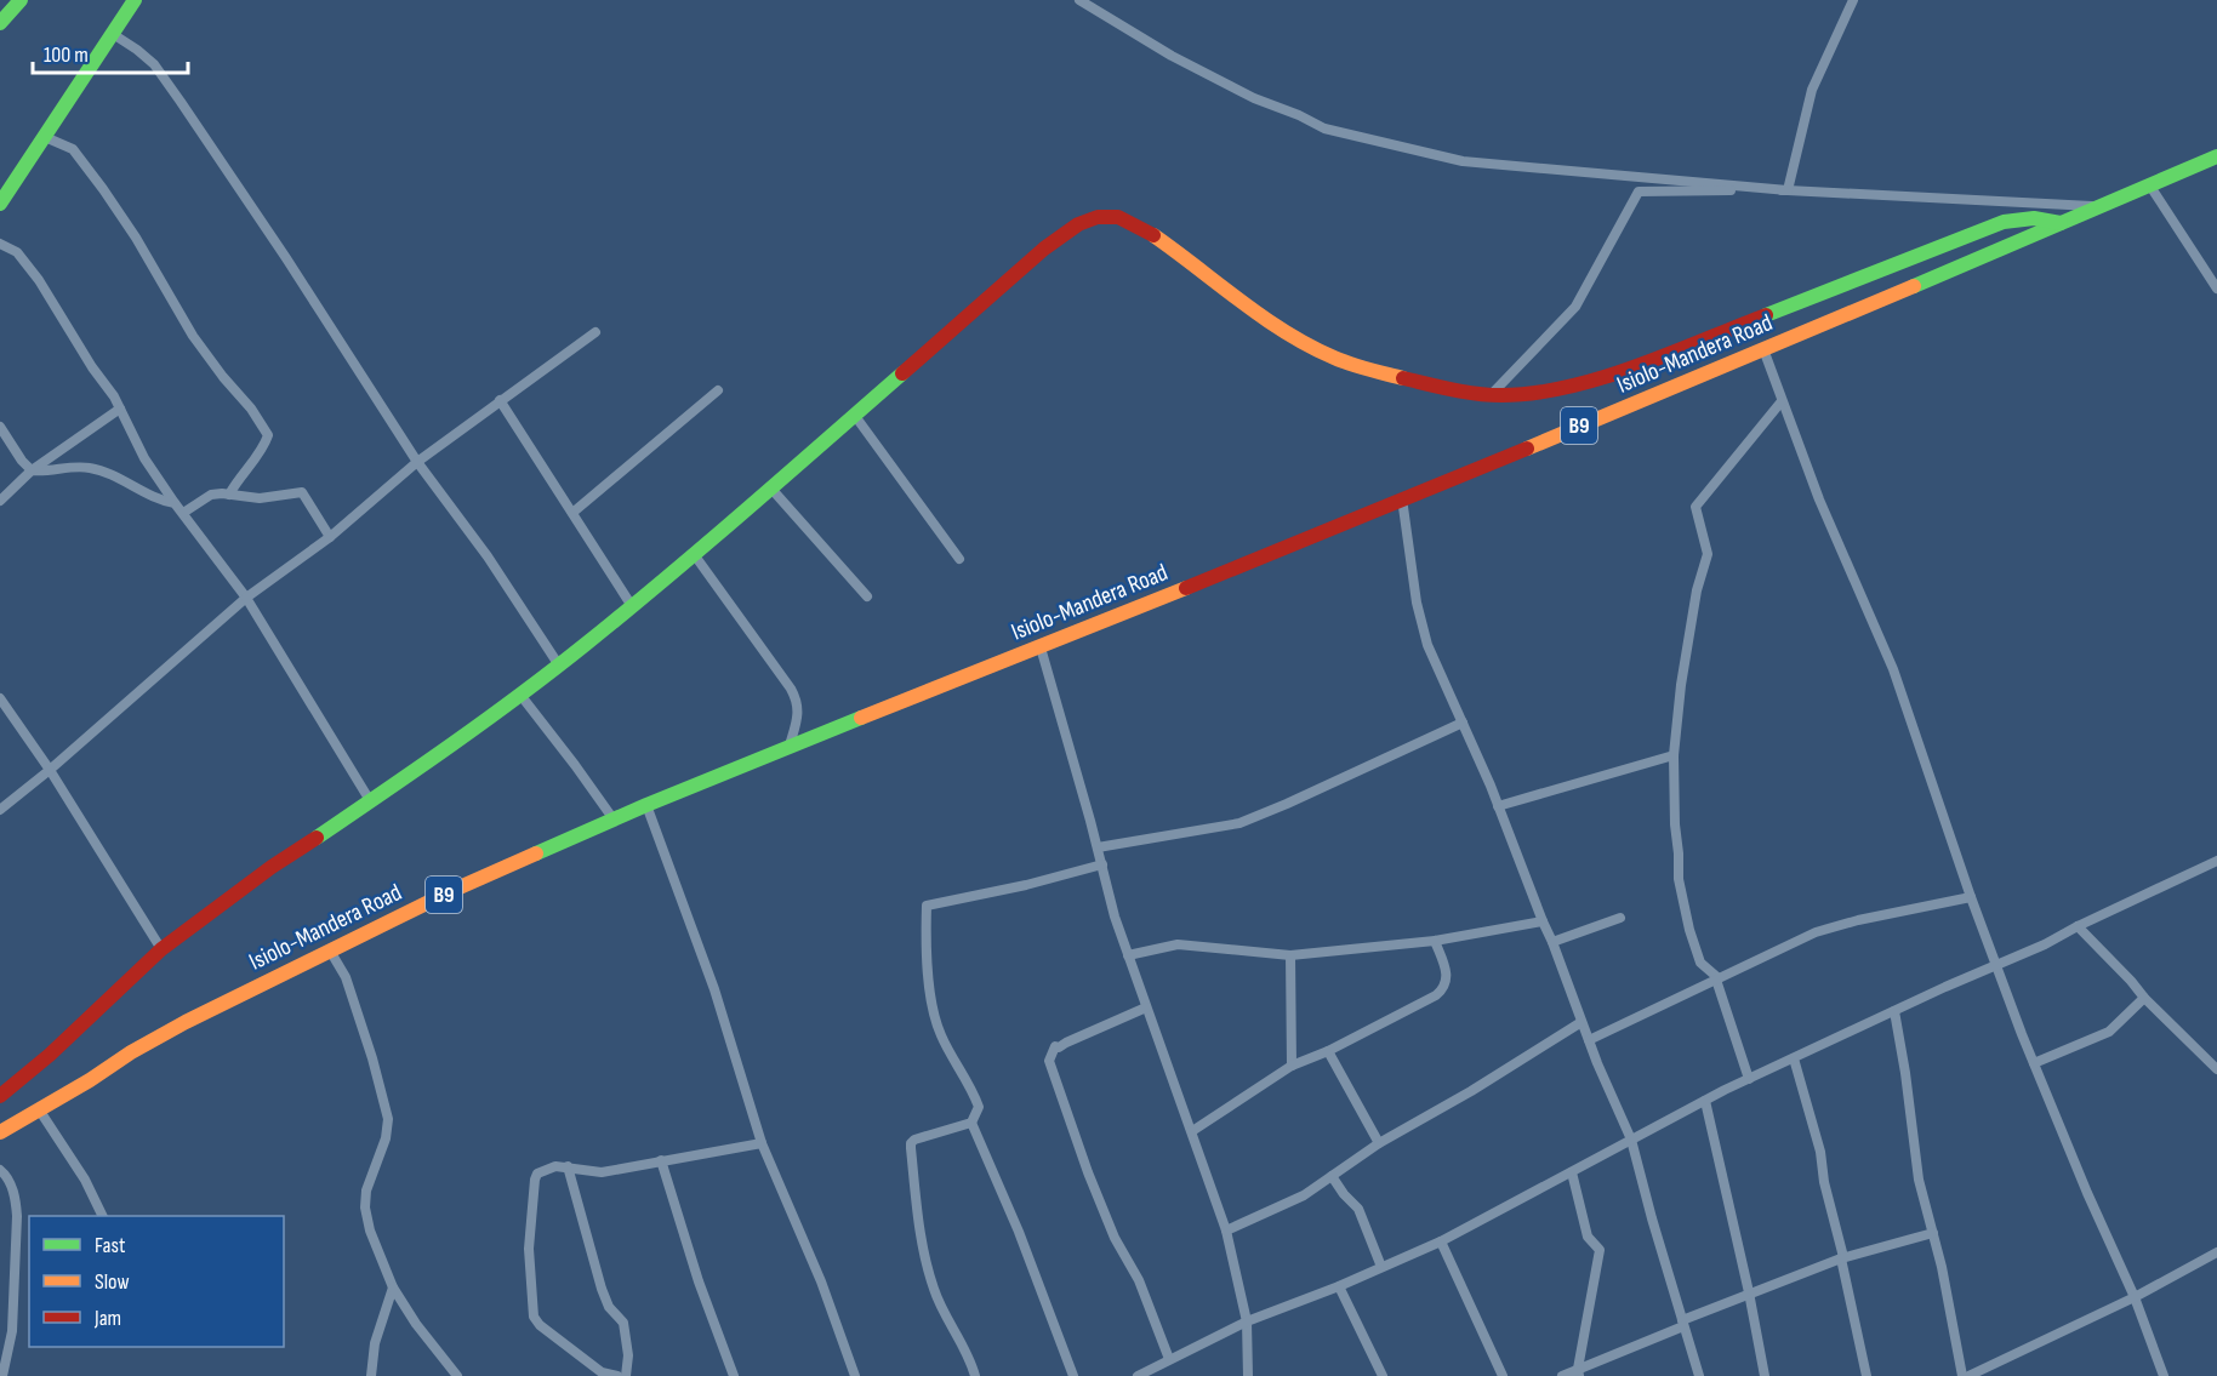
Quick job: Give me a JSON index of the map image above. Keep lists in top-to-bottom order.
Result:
{
  "streets": {
    "main road": ["Isiolo-Mandera Road", "B9"]
  },
  "legend": ["Fast", "Slow", "Jam"],
  "scale_bar": "100 m"
}
